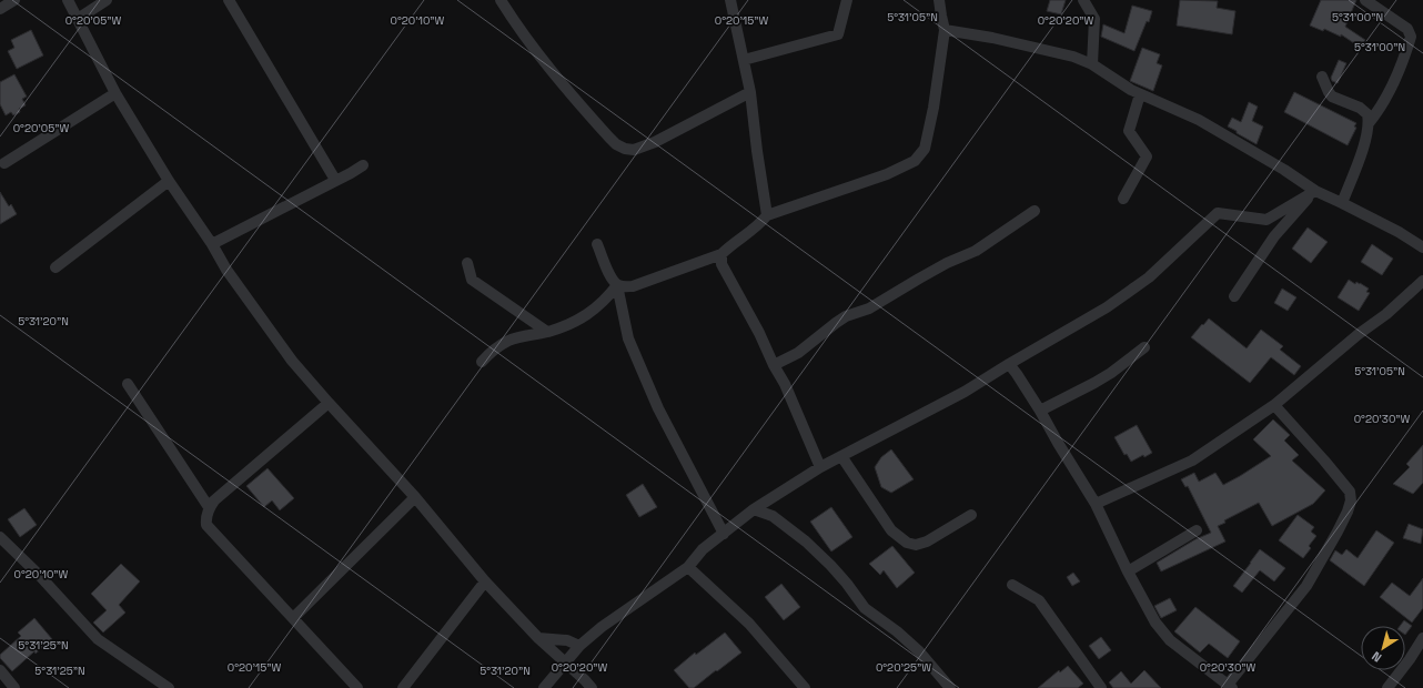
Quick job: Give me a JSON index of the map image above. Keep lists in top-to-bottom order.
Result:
{
  "north": "bottom left",
  "coordinates": [
    "5°31'05\"N",
    "5°31'00\"N",
    "0°20'05\"W",
    "0°20'10\"W",
    "0°20'15\"W",
    "0°20'20\"W",
    "5°31'20\"N",
    "0°20'30\"W",
    "5°31'25\"N",
    "0°20'25\"W"
  ]
}
